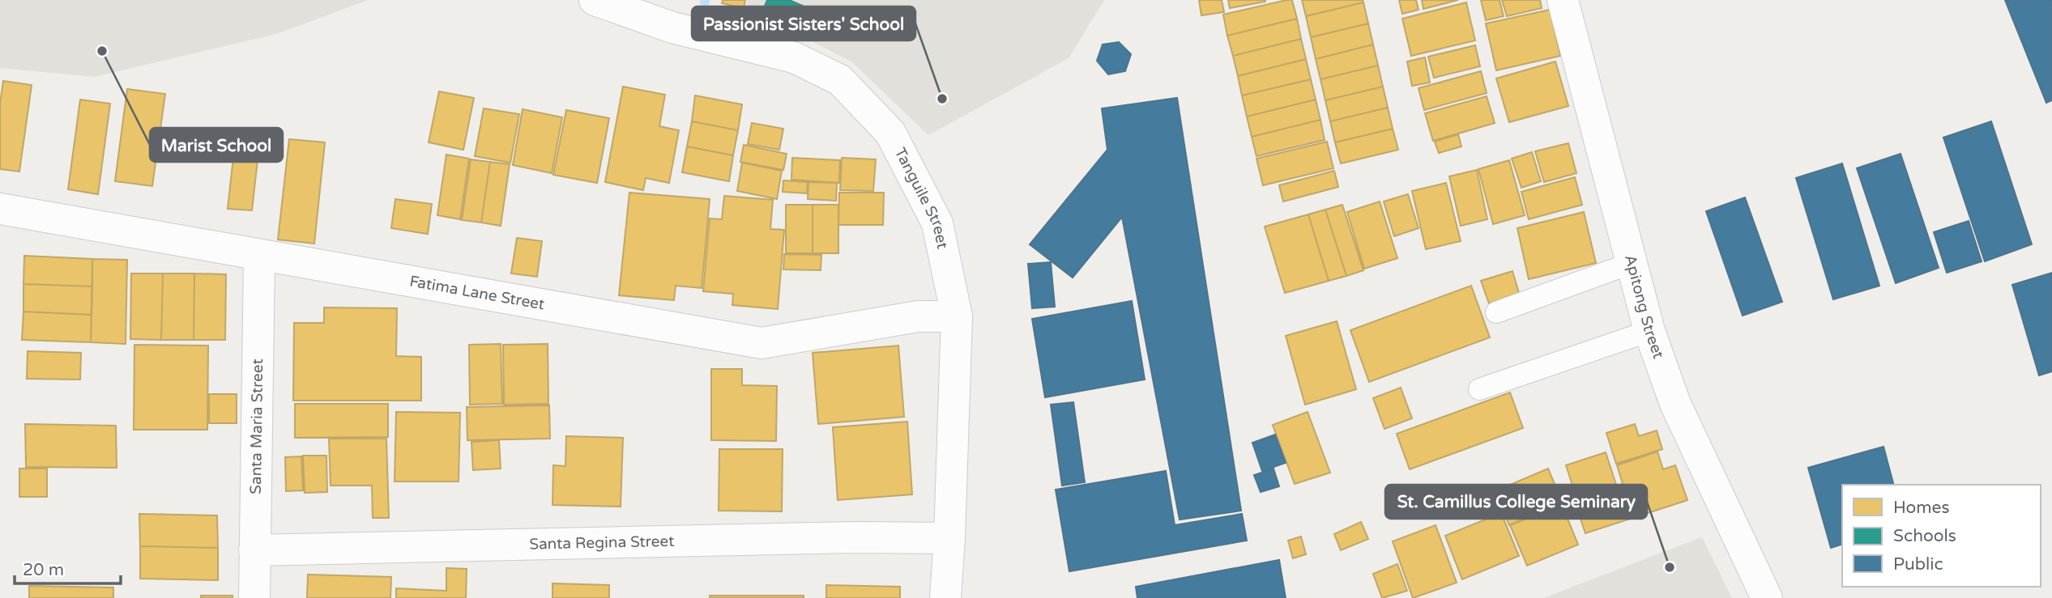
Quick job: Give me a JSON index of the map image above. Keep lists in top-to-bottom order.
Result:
{
  "streets": {
    "street": [
      "Tanguile Street",
      "Fatima Lane Street",
      "Apitong Street",
      "Santa Maria Street",
      "Santa Regina Street"
    ]
  },
  "crossings": [
    ["Tanguile Street", "Fatima Lane Street"],
    ["Tanguile Street", "Santa Regina Street"],
    ["Fatima Lane Street", "Santa Maria Street"],
    ["Santa Maria Street", "Santa Regina Street"]
  ],
  "places": ["Marist School", "Passionist Sisters' School", "St. Camillus College Seminary"],
  "legend": ["Homes", "Schools", "Public"],
  "scale_bar": "20 m"
}
